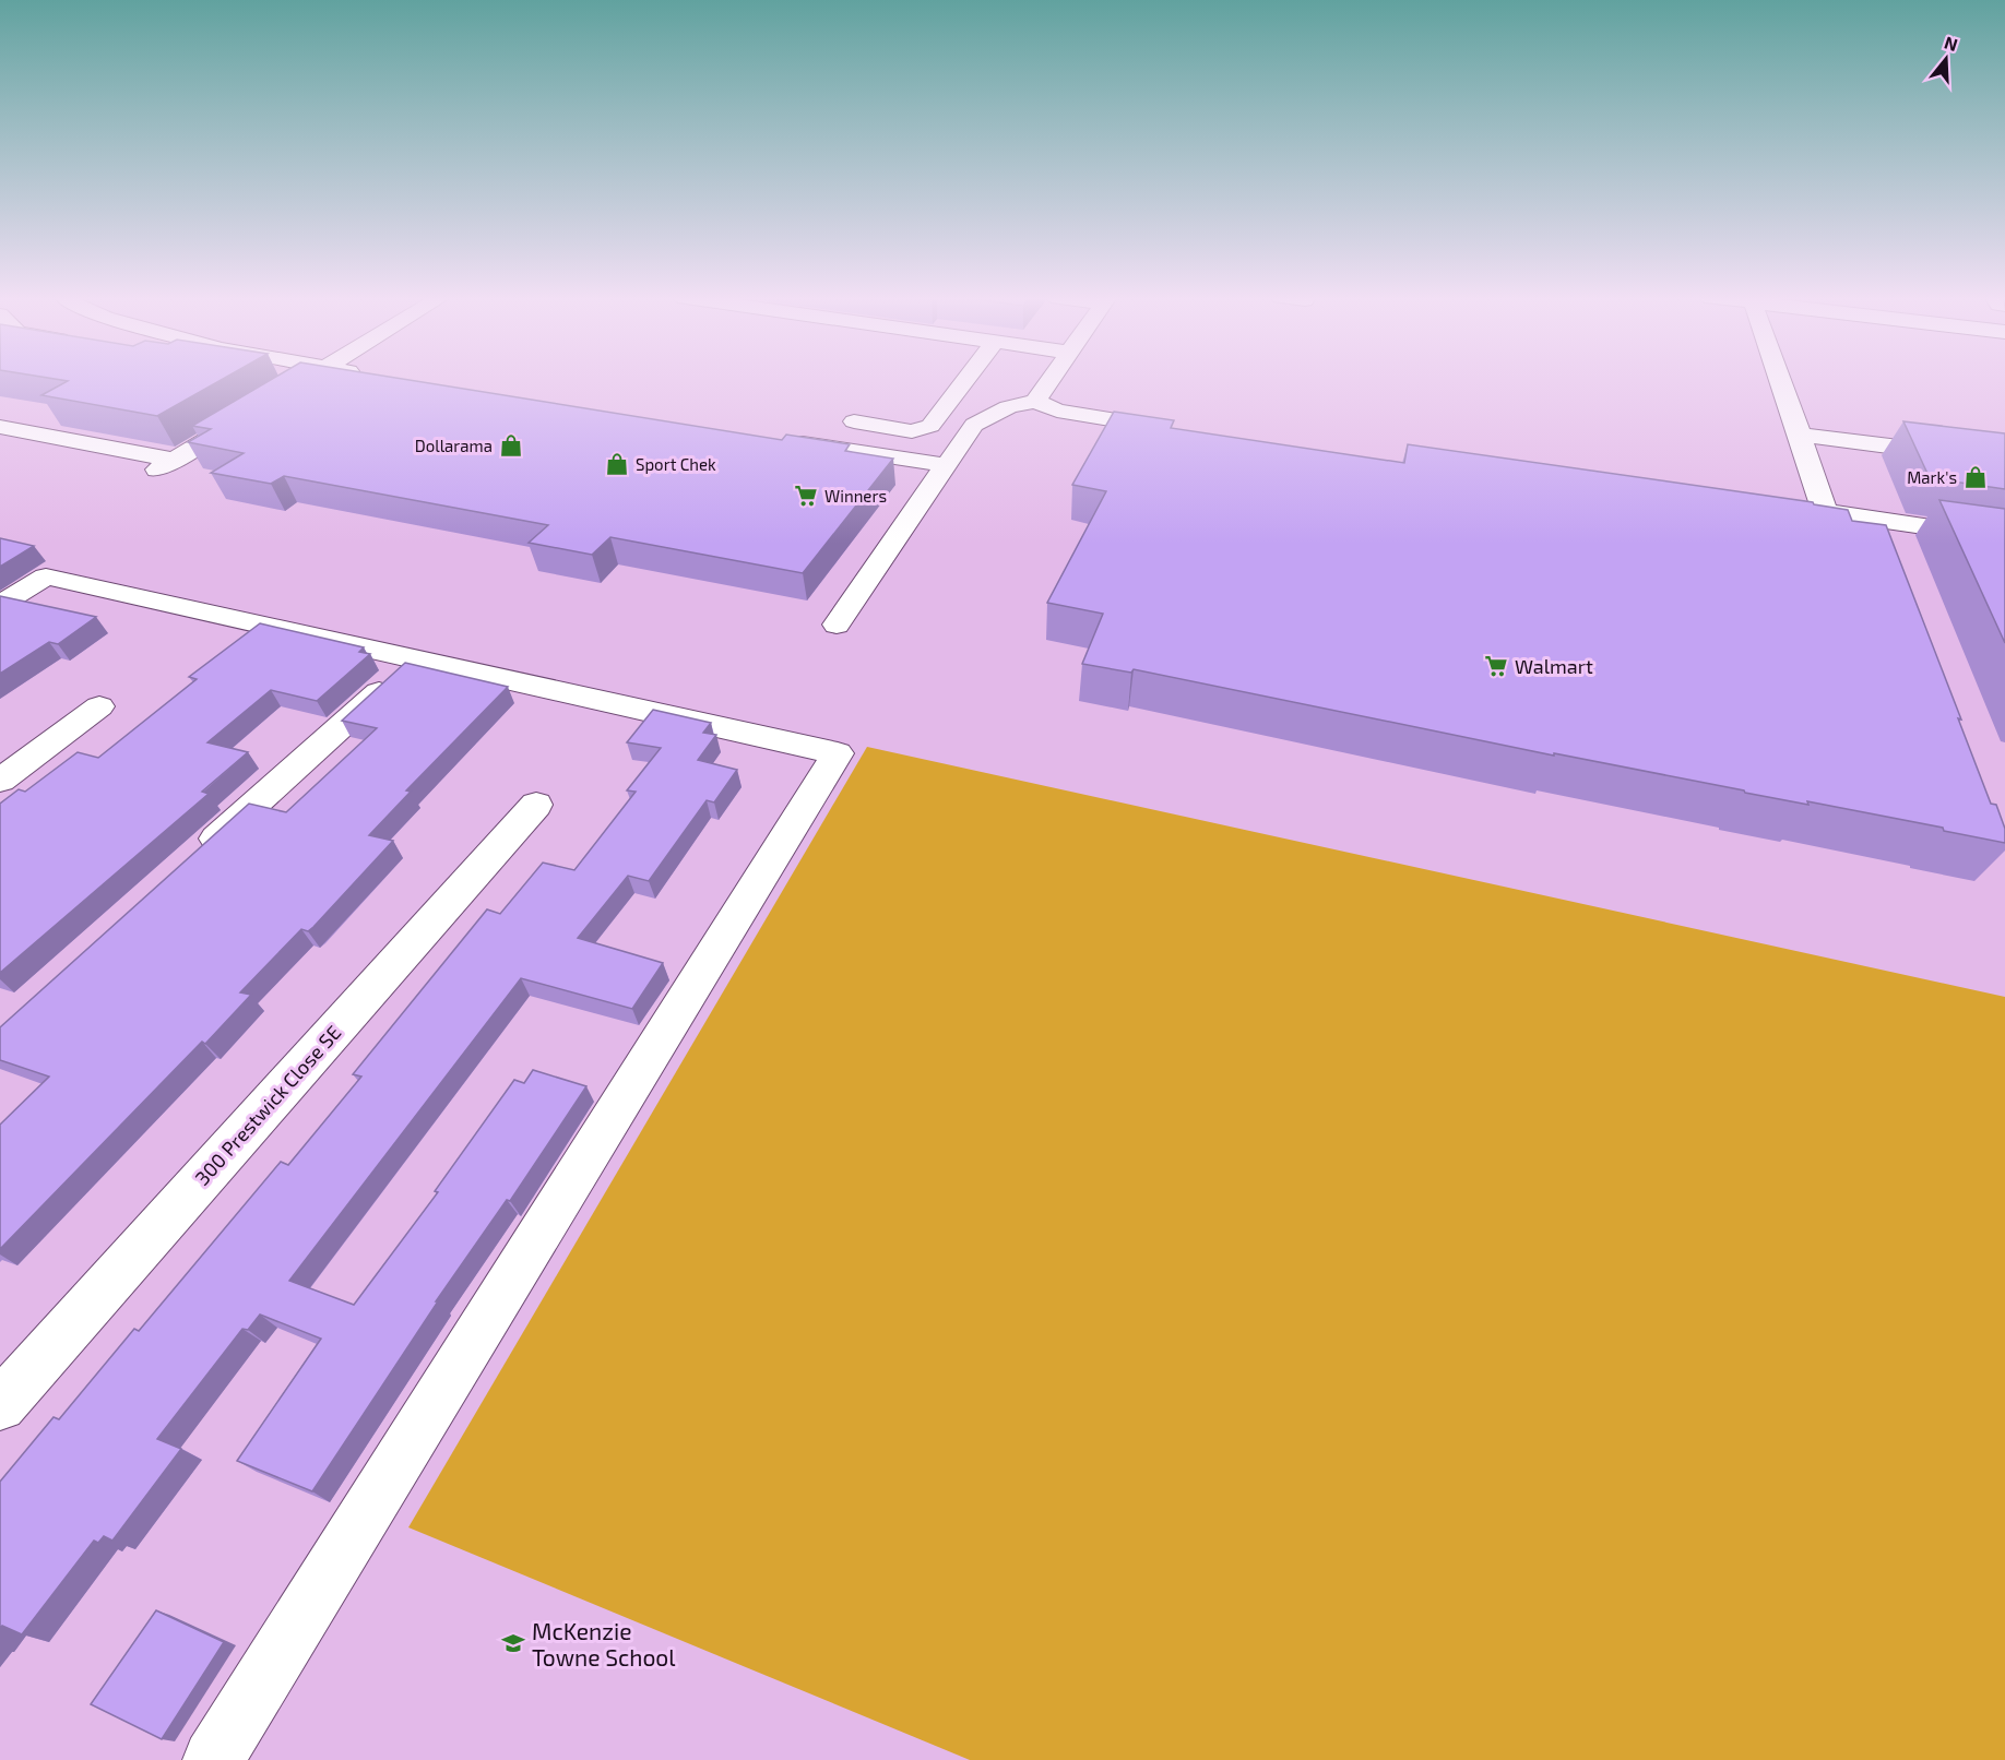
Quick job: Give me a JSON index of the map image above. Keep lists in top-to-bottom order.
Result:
{
  "streets": {
    "street": ["300 Prestwick Close SE"]
  },
  "places": {
    "shop": ["Dollarama", "Sport Chek", "Mark's"],
    "supermarket": ["Winners", "Walmart"],
    "school or university": ["McKenzie Towne School"]
  },
  "north": "top"
}
